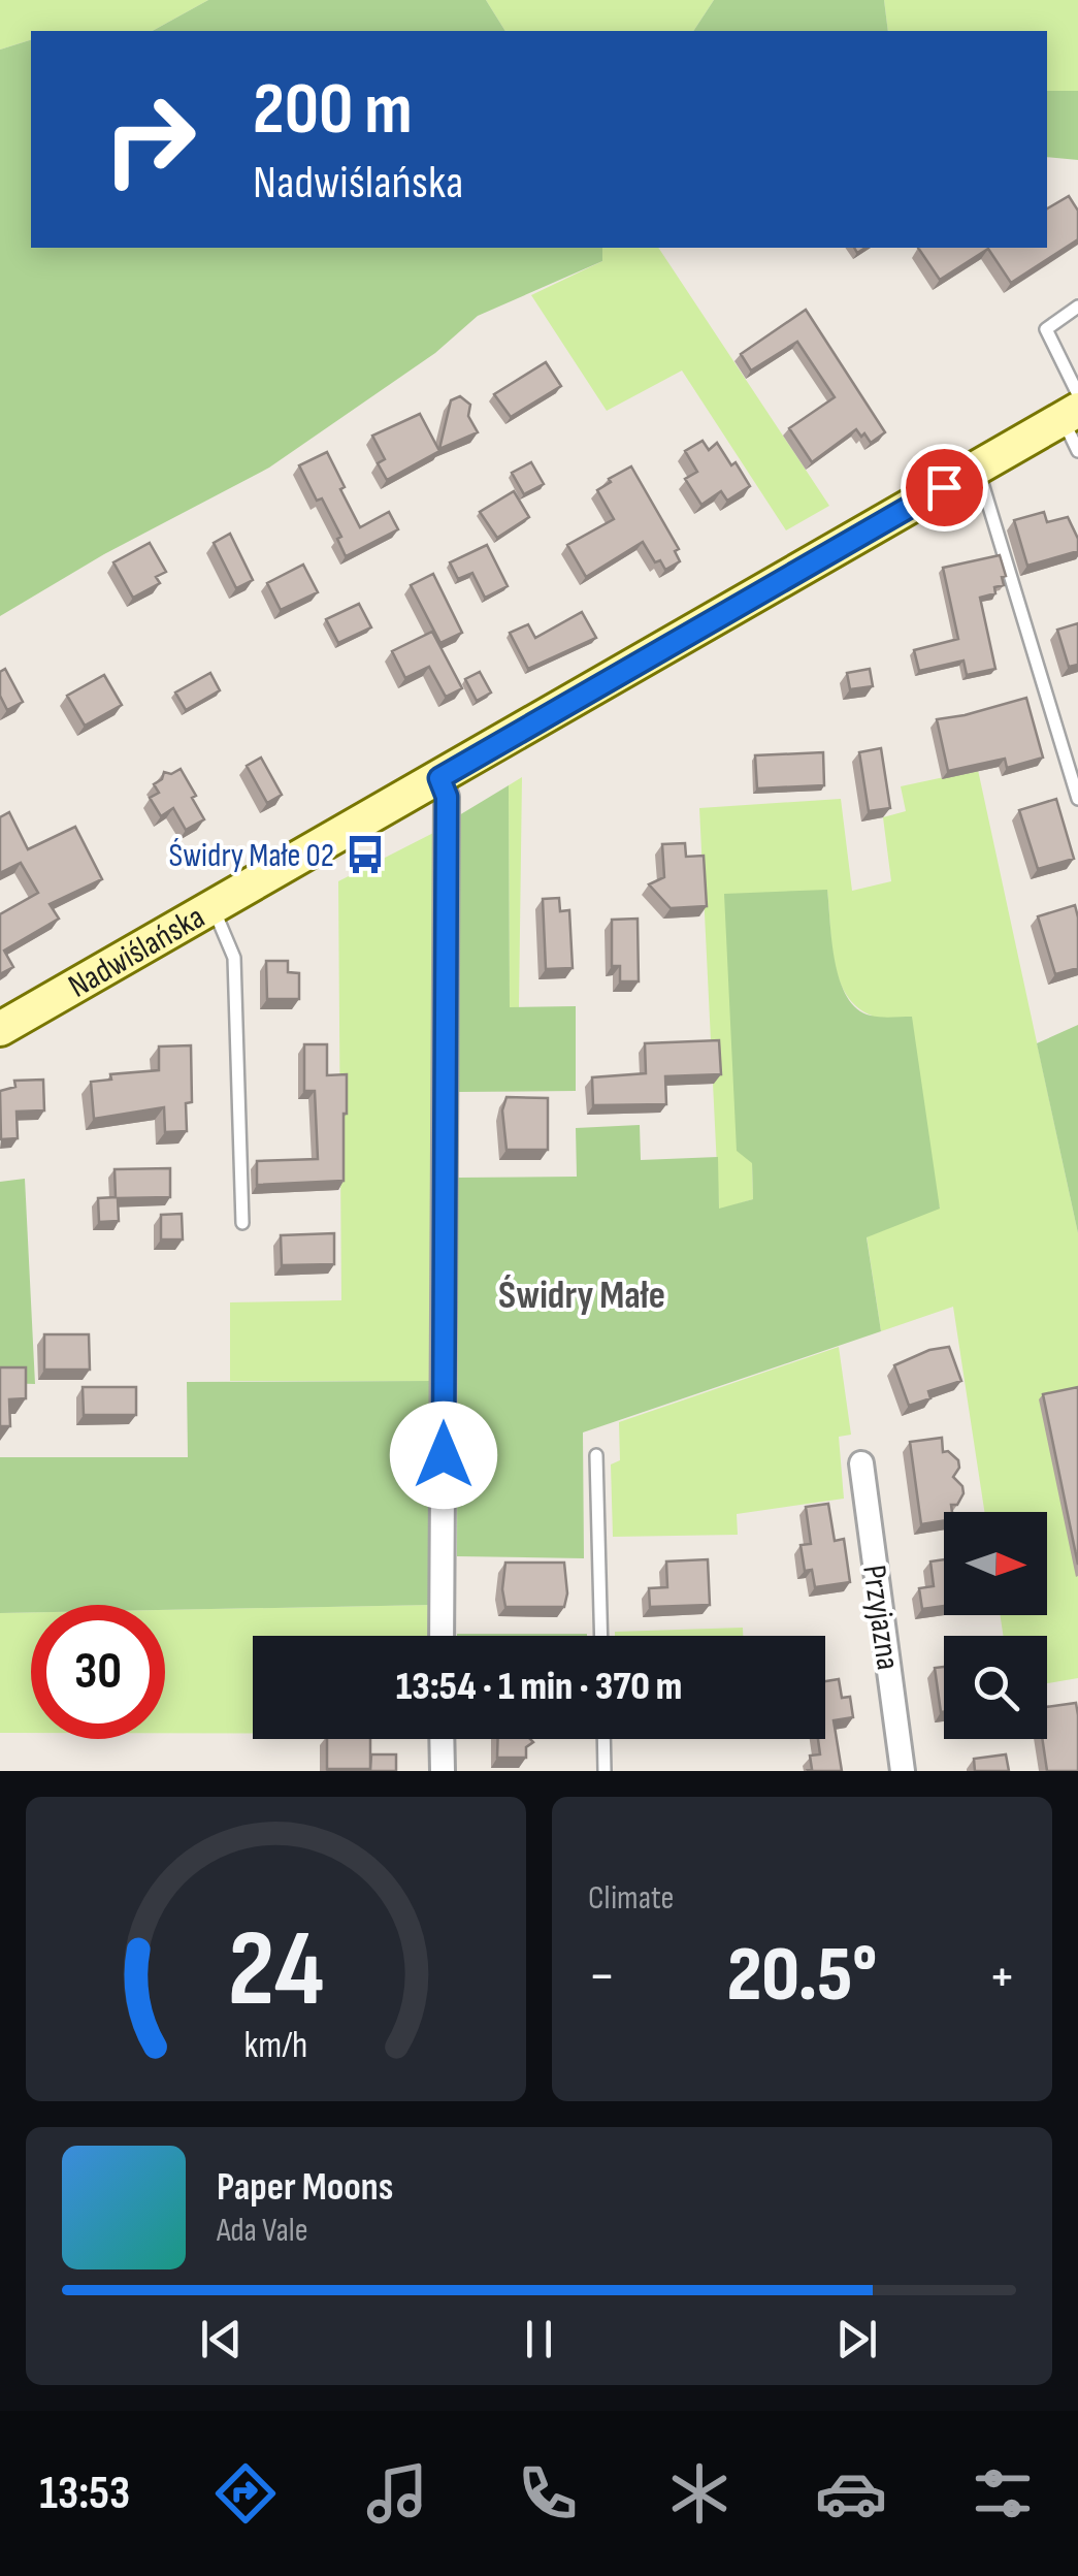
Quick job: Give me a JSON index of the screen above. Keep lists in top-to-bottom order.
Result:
{
  "streets": {
    "main road": ["Nadwiślańska"],
    "street": ["Przyjazna"]
  },
  "districts": ["Świdry Małe"],
  "places": {
    "bus stop": ["Świdry Małe 02"]
  },
  "north": "right",
  "page": {
    "turn": ["200 m", "Nadwiślańska"],
    "limit": "30",
    "trip": "13:54 · 1 min · 370 m",
    "tile": "Climate",
    "heat": ["−", "20.5°", "+"],
    "song": ["Paper Moons", "Ada Vale"],
    "tabs": "13:53",
    "gauge": ["24", "km/h"]
  }
}
